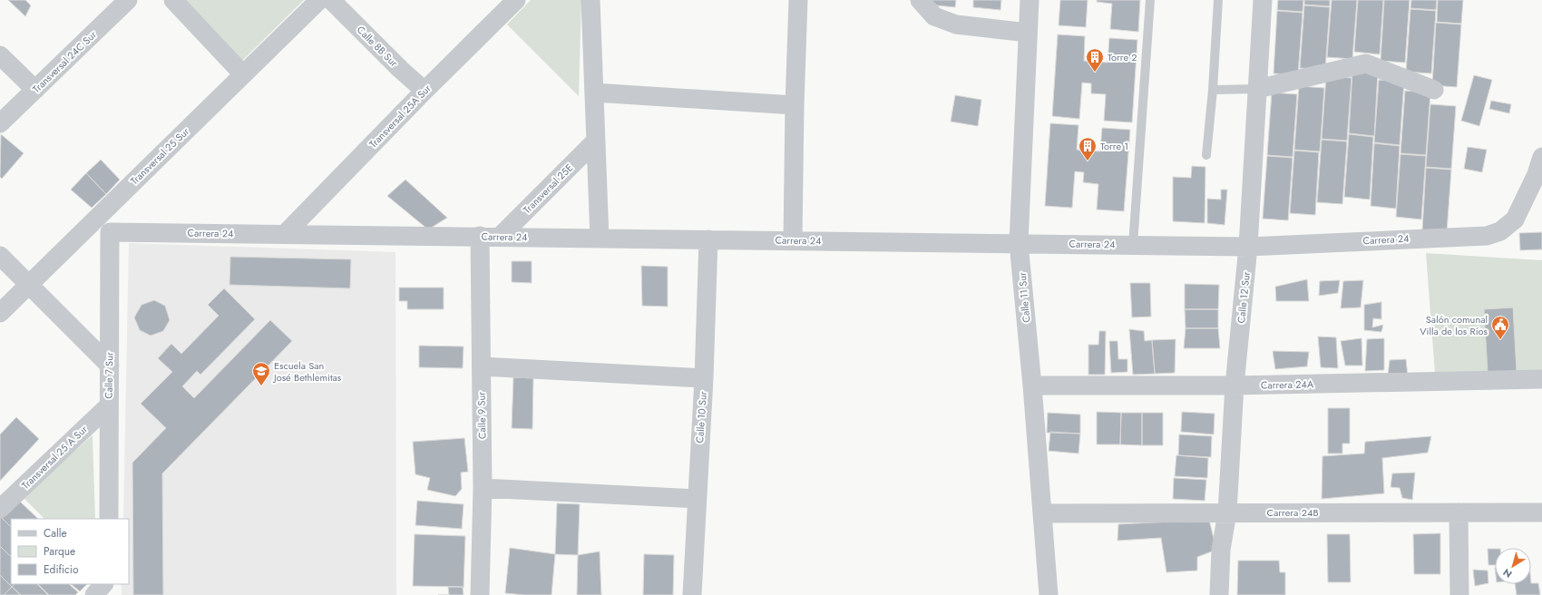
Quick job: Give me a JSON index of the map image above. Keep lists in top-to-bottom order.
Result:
{
  "streets": {
    "street": [
      "Calle 8B Sur",
      "Transversal 24C Sur",
      "Transversal 25A Sur",
      "Transversal 25 Sur",
      "Transversal 25E",
      "Carrera 24",
      "Calle 11 Sur",
      "Calle 12 Sur",
      "Calle 7 Sur",
      "Carrera 24A",
      "Calle 9 Sur",
      "Calle 10 Sur",
      "Transversal 25 A Sur",
      "Carrera 24B"
    ]
  },
  "crossings": [
    ["Calle 8B Sur", "Transversal 25A Sur"],
    ["Transversal 25A Sur", "Carrera 24"],
    ["Transversal 25E", "Carrera 24"],
    ["Carrera 24", "Calle 11 Sur"],
    ["Carrera 24", "Calle 12 Sur"],
    ["Carrera 24", "Calle 7 Sur"],
    ["Carrera 24", "Calle 9 Sur"],
    ["Carrera 24", "Calle 10 Sur"],
    ["Calle 11 Sur", "Carrera 24A"],
    ["Calle 11 Sur", "Carrera 24B"],
    ["Calle 12 Sur", "Carrera 24A"],
    ["Calle 12 Sur", "Carrera 24B"],
    ["Calle 7 Sur", "Transversal 25 A Sur"]
  ],
  "places": {
    "building": ["Torre 2", "Torre 1"],
    "public building": ["Salón comunal Villa de los Ríos"],
    "school or university": ["Escuela San José Bethlemitas"]
  },
  "legend": ["Calle", "Parque", "Edificio"],
  "north": "bottom left"
}
